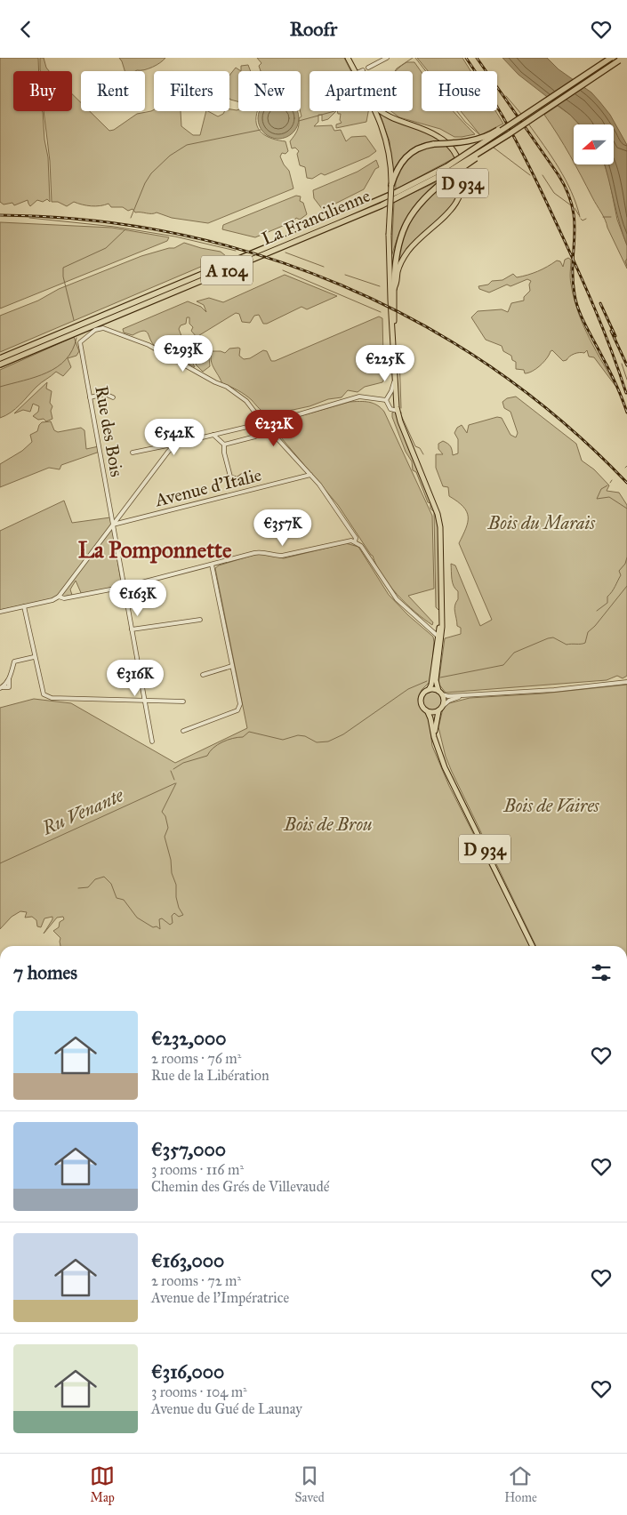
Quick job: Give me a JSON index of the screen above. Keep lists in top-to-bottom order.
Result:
{
  "streets": {
    "highway": ["La Francilienne", "A 104"],
    "main road": ["D 934"],
    "street": ["Rue des Bois", "Avenue d'Italie"]
  },
  "crossings": [
    ["Rue des Bois", "Avenue d'Italie"]
  ],
  "districts": ["La Pomponnette"],
  "water": ["Ru Venante"],
  "parks": ["Bois du Marais", "Bois de Vaires", "Bois de Brou"],
  "north": "left",
  "page": {
    "header": "Roofr",
    "chip": [
      "Buy",
      "Rent",
      "Filters",
      "New",
      "Apartment",
      "House"
    ],
    "price": [
      "€293K",
      "€225K",
      "€232K",
      "€542K",
      "€357K",
      "€163K",
      "€316K"
    ],
    "heading": "7 homes",
    "list": [
      {
        "name": "€232,000",
        "note": "2 rooms · 76 m² · Rue de la Libération"
      },
      {
        "name": "€357,000",
        "note": "3 rooms · 116 m² · Chemin des Grés de Villevaudé"
      },
      {
        "name": "€163,000",
        "note": "2 rooms · 72 m² · Avenue de l'Impératrice"
      },
      {
        "name": "€316,000",
        "note": "3 rooms · 104 m² · Avenue du Gué de Launay"
      }
    ],
    "tabs": ["Map", "Saved", "Home"]
  }
}
